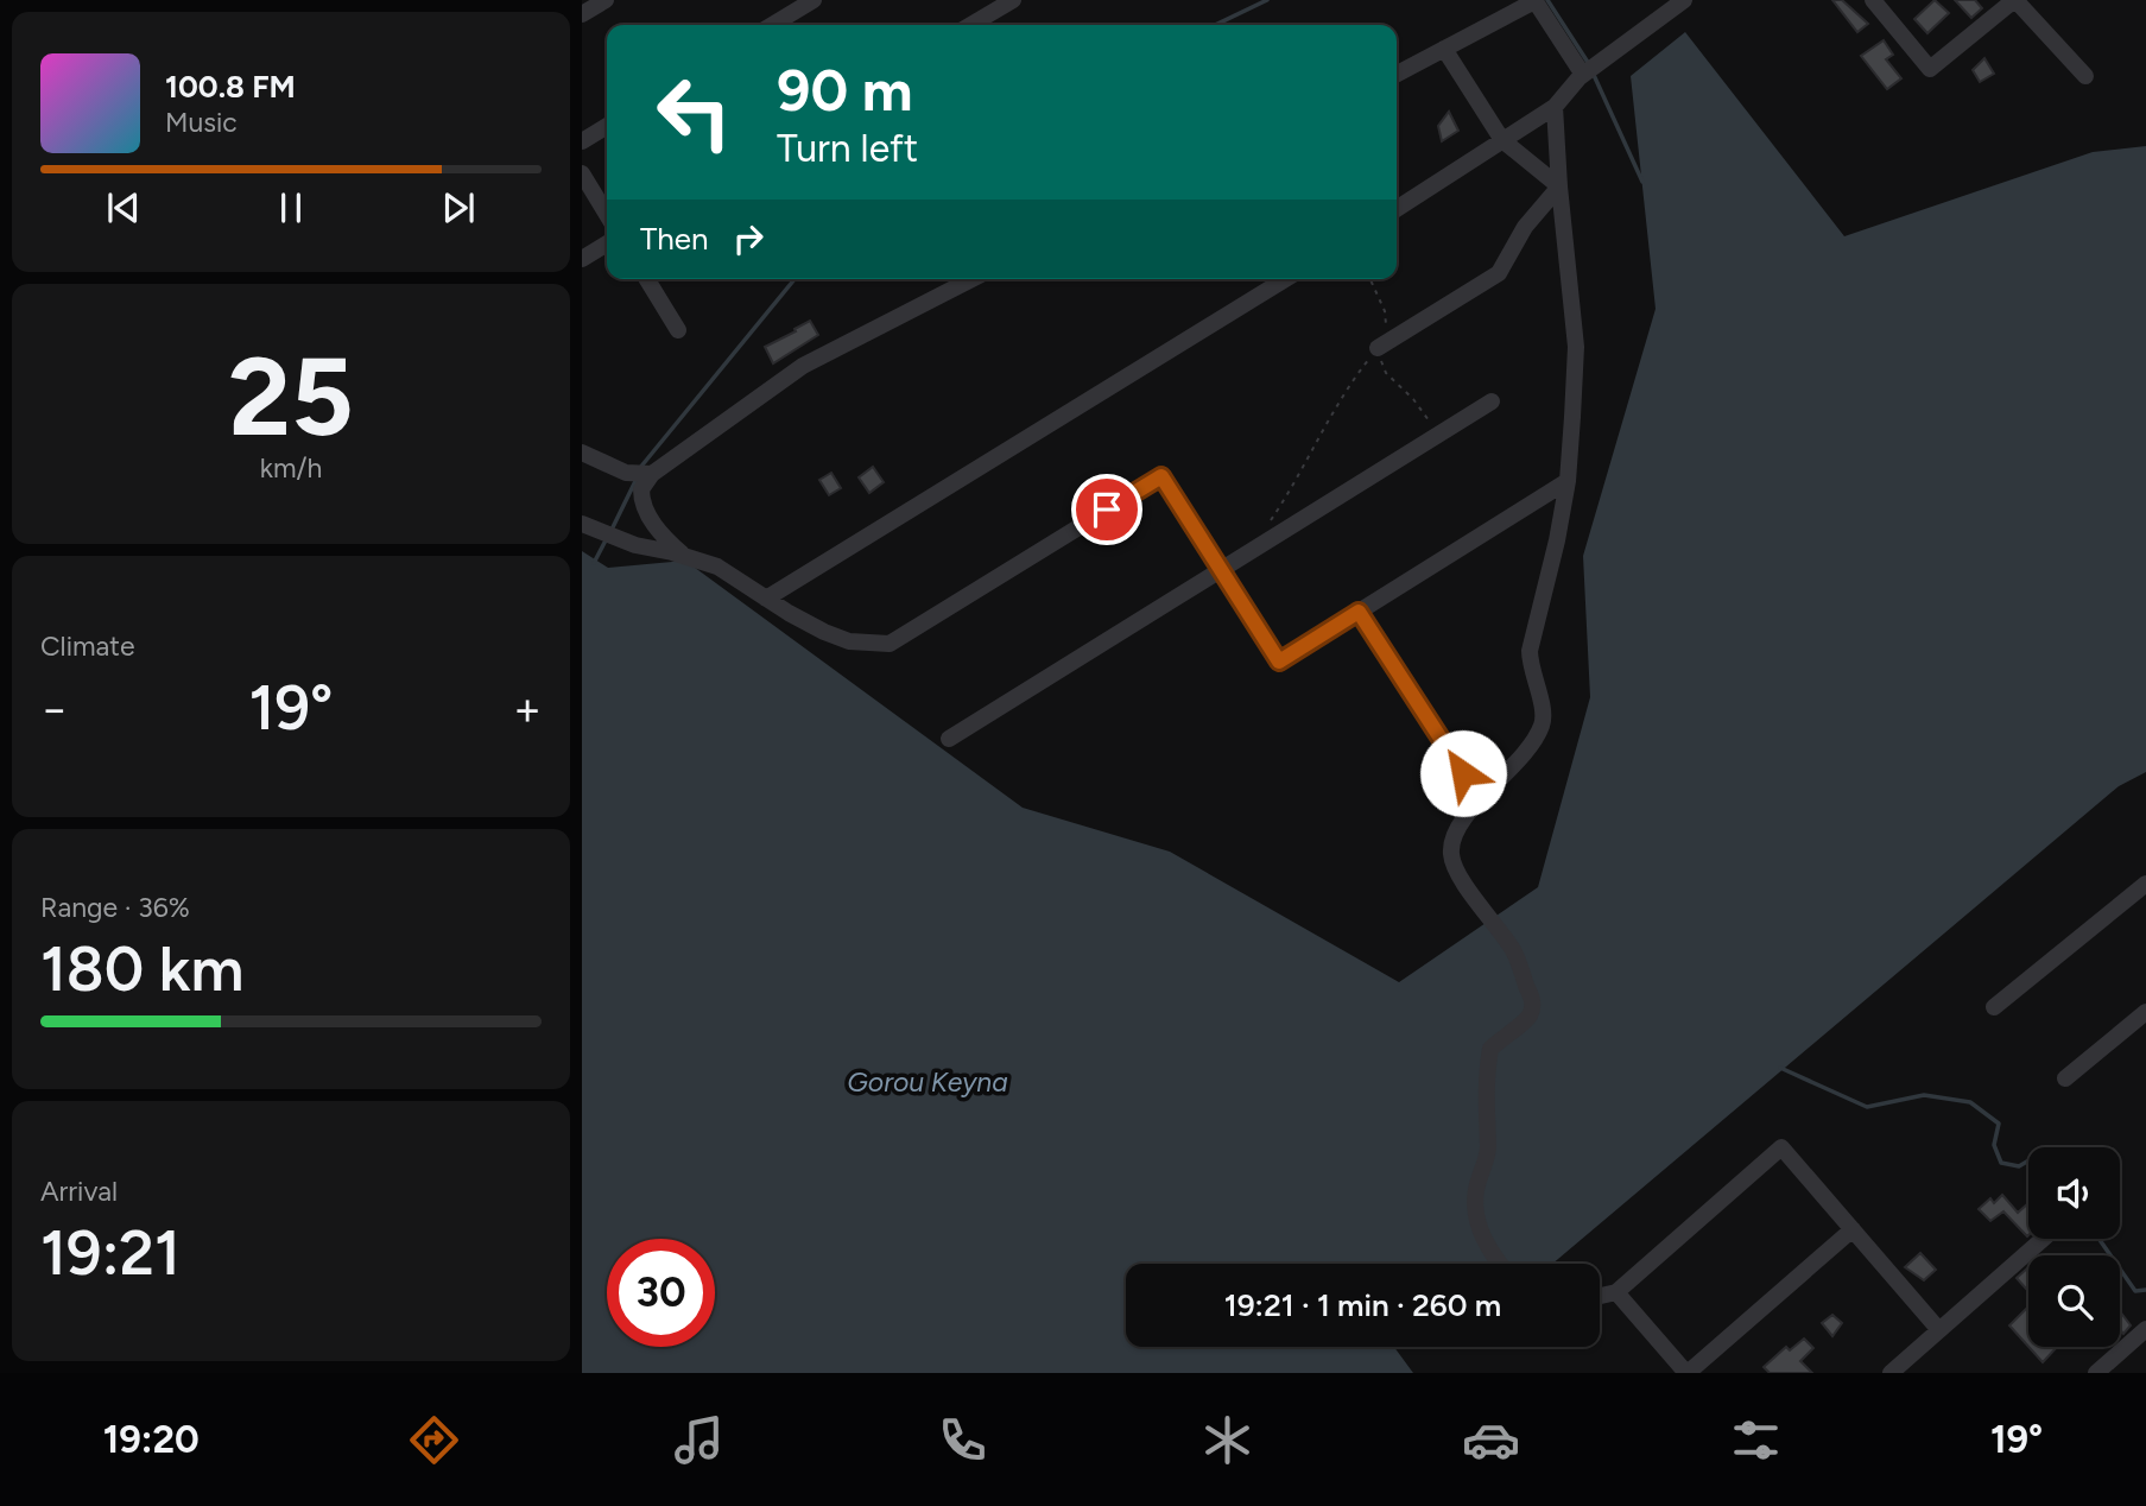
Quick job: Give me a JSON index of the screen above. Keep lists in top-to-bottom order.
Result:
{
  "water": ["Gorou Keyna"],
  "page": {
    "turn": ["90 m", "Turn left"],
    "song": ["100.8 FM", "Music"],
    "then": "Then",
    "tile": [
      ["25", "km/h"],
      "Climate",
      ["Range · 36%", "180 km"],
      ["Arrival", "19:21"]
    ],
    "heat": ["−", "19°", "+"],
    "limit": "30",
    "trip": "19:21 · 1 min · 260 m",
    "tabs": ["19:20", "19°"]
  }
}
